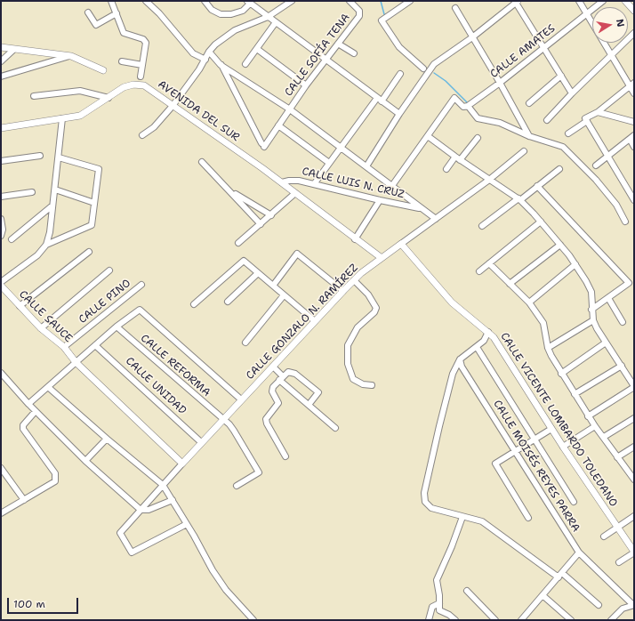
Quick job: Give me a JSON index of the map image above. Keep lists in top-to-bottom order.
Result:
{
  "streets": {
    "street": [
      "CALLE AMATES",
      "CALLE SOFÍA TENA",
      "AVENIDA DEL SUR",
      "CALLE LUIS N. CRUZ",
      "CALLE PINO",
      "CALLE SAUCE",
      "CALLE GONZALO N. RAMÍREZ",
      "CALLE REFORMA",
      "CALLE UNIDAD",
      "CALLE VICENTE LOMBARDO TOLEDANO",
      "CALLE MOISÉS REYES PARRA"
    ]
  },
  "crossings": [
    ["AVENIDA DEL SUR", "CALLE LUIS N. CRUZ"],
    ["AVENIDA DEL SUR", "CALLE GONZALO N. RAMÍREZ"],
    ["CALLE PINO", "CALLE SAUCE"],
    ["CALLE SAUCE", "CALLE GONZALO N. RAMÍREZ"],
    ["CALLE GONZALO N. RAMÍREZ", "CALLE REFORMA"],
    ["CALLE GONZALO N. RAMÍREZ", "CALLE UNIDAD"],
    ["CALLE GONZALO N. RAMÍREZ", "CALLE VICENTE LOMBARDO TOLEDANO"]
  ],
  "scale_bar": "100 m",
  "north": "right"
}
